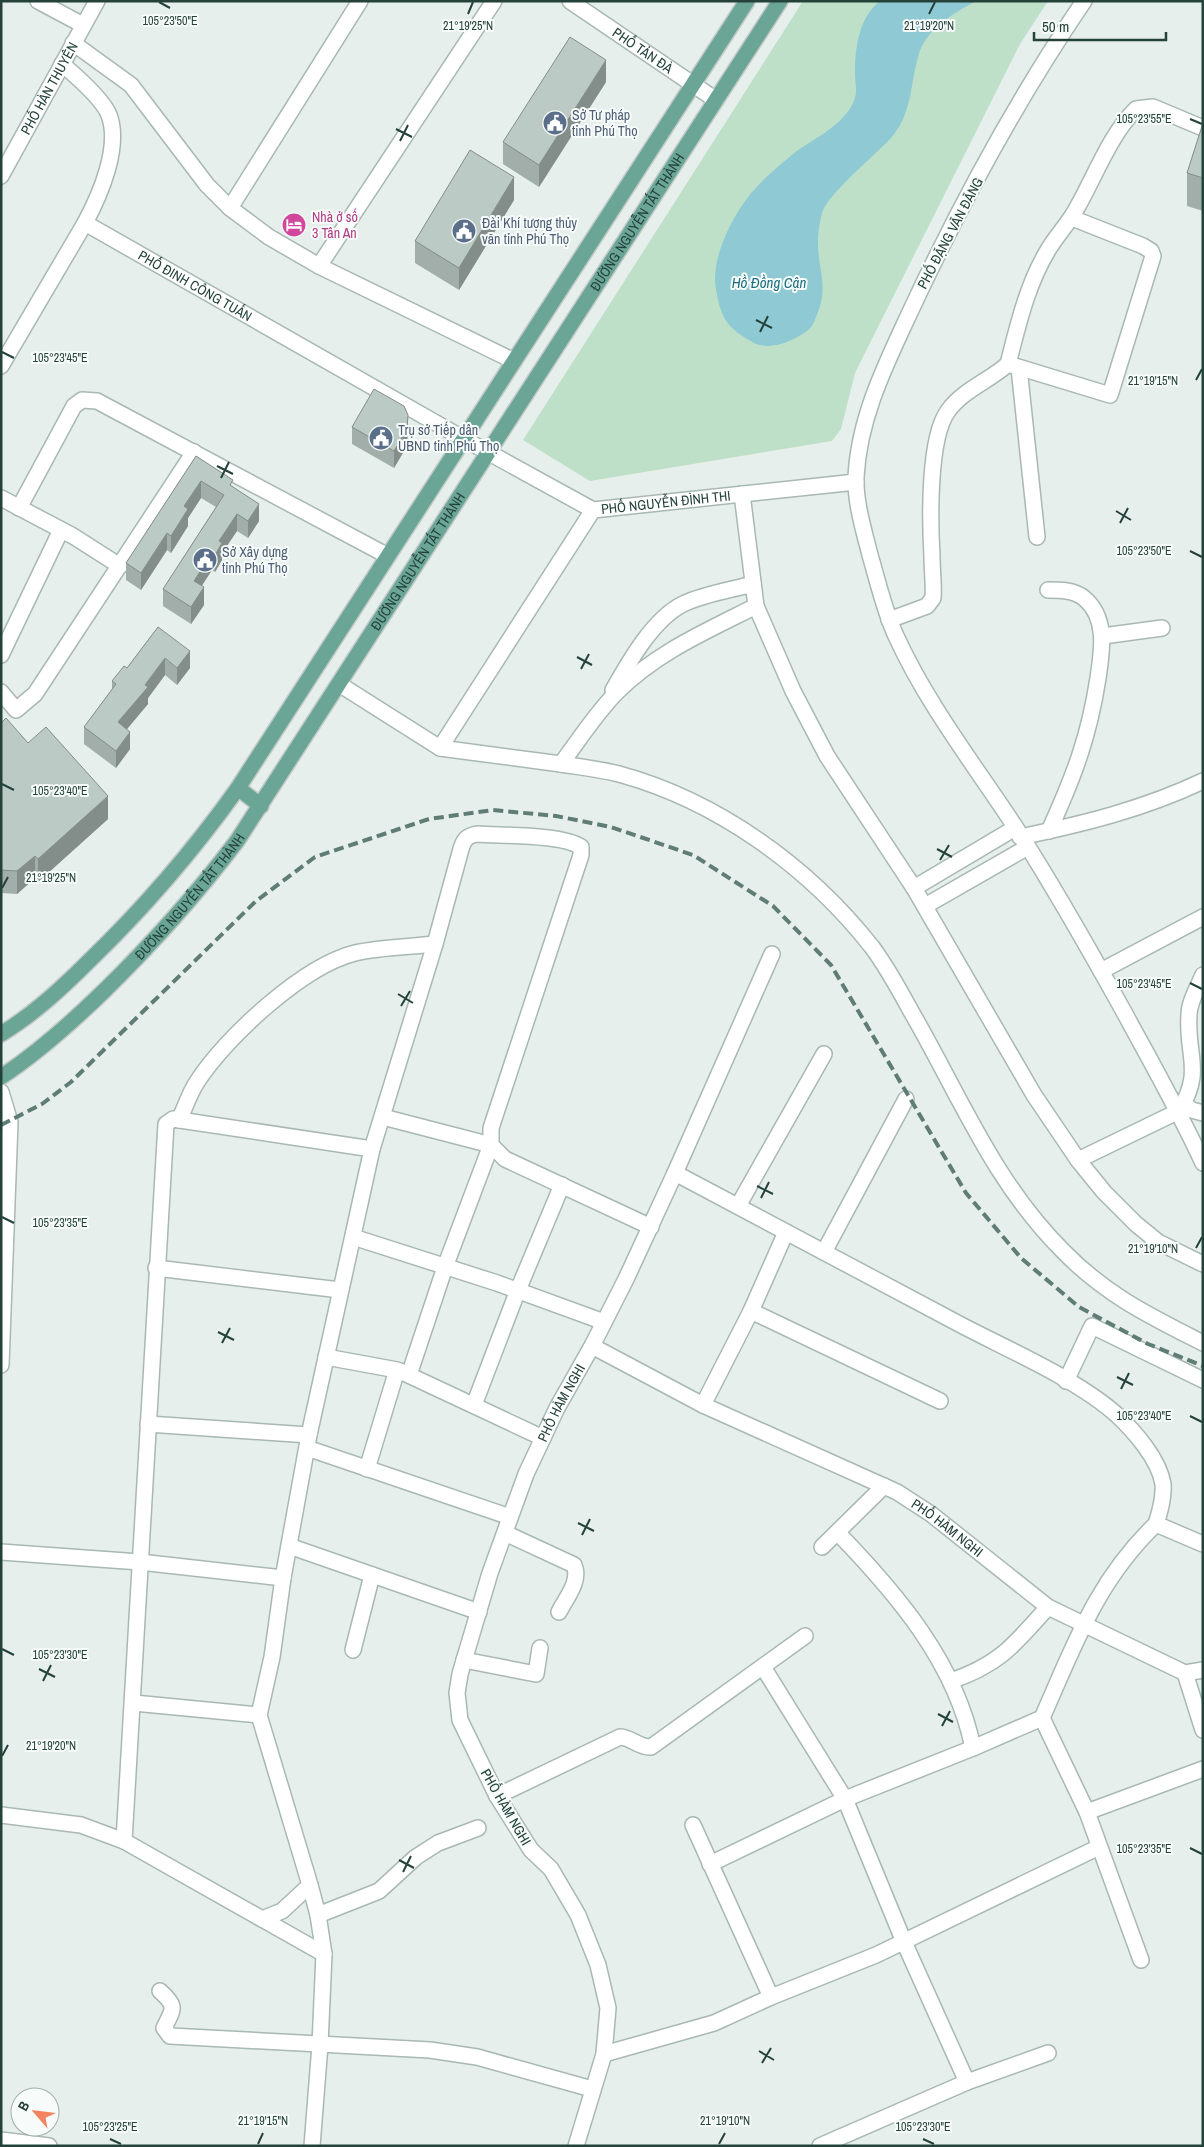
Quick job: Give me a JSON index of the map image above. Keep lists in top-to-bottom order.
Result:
{
  "streets": {
    "main road": ["ĐƯỜNG NGUYỄN TẤT THÀNH"],
    "street": [
      "PHỐ TẢN ĐÀ",
      "PHỐ HÀN THUYÊN",
      "PHỐ ĐẶNG VĂN ĐĂNG",
      "PHỐ ĐINH CÔNG TUẤN",
      "PHỐ NGUYỄN ĐÌNH THI",
      "PHỐ HÀM NGHI"
    ]
  },
  "crossings": [
    ["PHỐ TẢN ĐÀ", "ĐƯỜNG NGUYỄN TẤT THÀNH"],
    ["ĐƯỜNG NGUYỄN TẤT THÀNH", "PHỐ ĐINH CÔNG TUẤN"],
    ["ĐƯỜNG NGUYỄN TẤT THÀNH", "PHỐ NGUYỄN ĐÌNH THI"],
    ["PHỐ ĐẶNG VĂN ĐĂNG", "PHỐ NGUYỄN ĐÌNH THI"],
    ["PHỐ ĐINH CÔNG TUẤN", "PHỐ NGUYỄN ĐÌNH THI"]
  ],
  "water": ["Hồ Đồng Cận"],
  "places": {
    "public building": [
      "Sở Tư pháp tỉnh Phú Thọ",
      "Đài Khí tượng thủy văn tỉnh Phú Thọ",
      "Trụ sở Tiếp dân UBND tỉnh Phú Thọ",
      "Sở Xây dựng tỉnh Phú Thọ"
    ],
    "hotel": ["Nhà ở số 3 Tân An"]
  },
  "scale_bar": "50 m",
  "north": "top left",
  "coordinates": [
    "105°23'50\"E",
    "21°19'25\"N",
    "21°19'20\"N",
    "105°23'55\"E",
    "105°23'45\"E",
    "21°19'15\"N",
    "105°23'40\"E",
    "105°23'35\"E",
    "21°19'10\"N",
    "105°23'30\"E",
    "105°23'25\"E"
  ]
}
